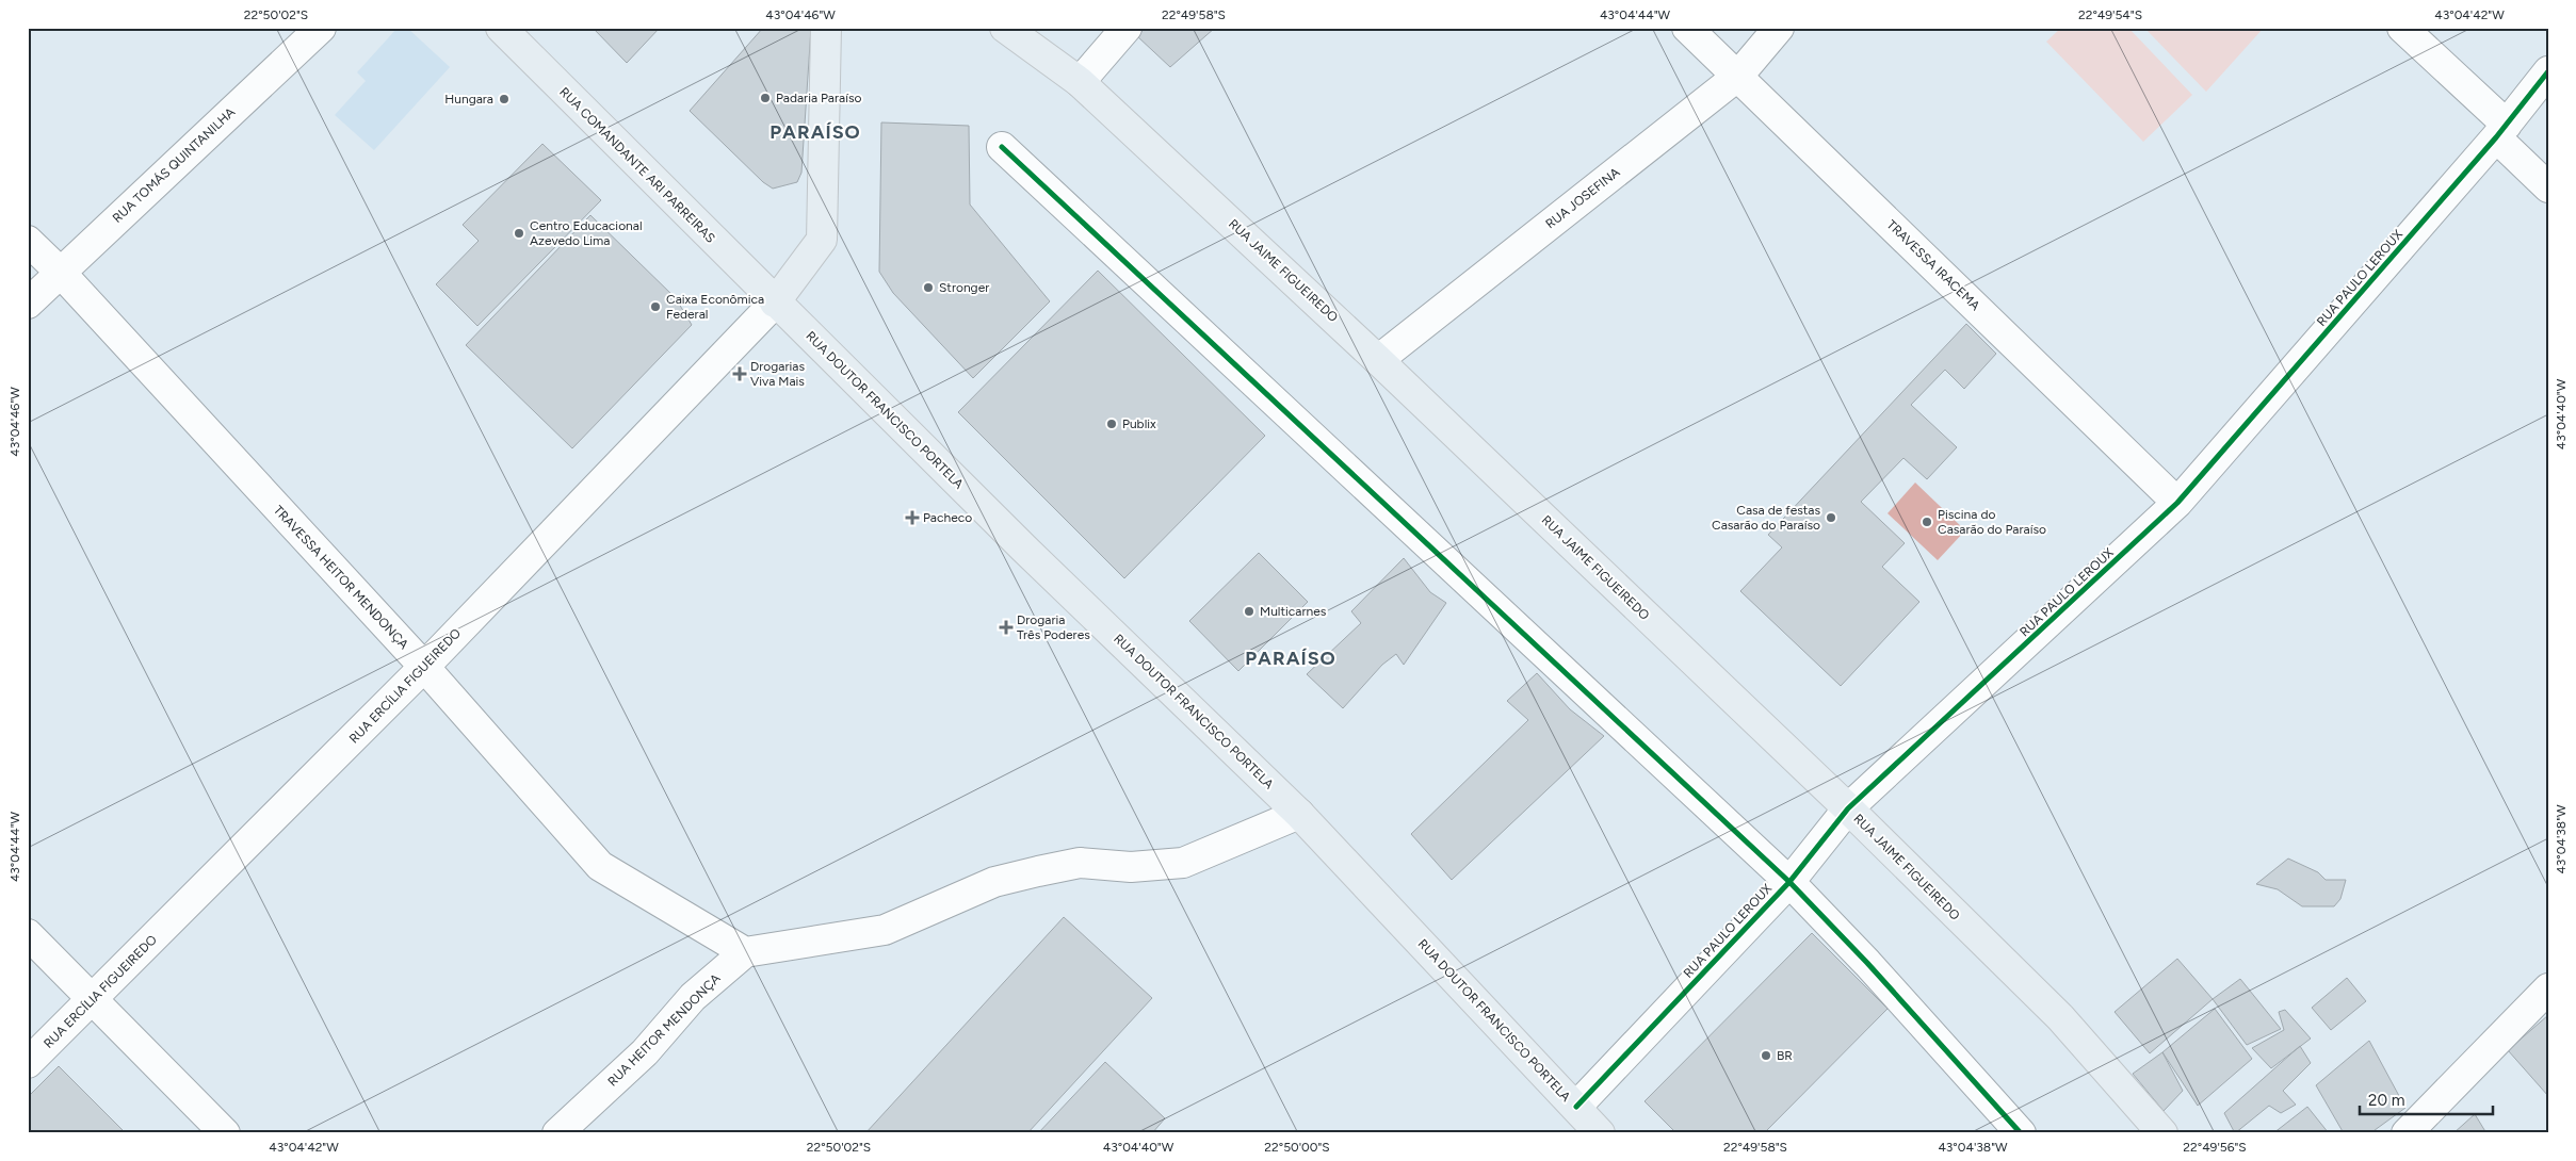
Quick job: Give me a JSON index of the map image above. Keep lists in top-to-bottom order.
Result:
{
  "streets": {
    "main road": ["RUA COMANDANTE ARI PARREIRAS", "RUA JAIME FIGUEIREDO", "RUA DOUTOR FRANCISCO PORTELA"],
    "street": [
      "RUA TOMÁS QUINTANILHA",
      "RUA JOSEFINA",
      "TRAVESSA IRACEMA",
      "RUA PAULO LEROUX",
      "TRAVESSA HEITOR MENDONÇA",
      "RUA ERCÍLIA FIGUEIREDO",
      "RUA HEITOR MENDONÇA"
    ]
  },
  "crossings": [
    ["RUA TOMÁS QUINTANILHA", "TRAVESSA HEITOR MENDONÇA"],
    ["RUA COMANDANTE ARI PARREIRAS", "RUA DOUTOR FRANCISCO PORTELA"],
    ["RUA COMANDANTE ARI PARREIRAS", "RUA ERCÍLIA FIGUEIREDO"],
    ["RUA JOSEFINA", "TRAVESSA IRACEMA"],
    ["RUA JOSEFINA", "RUA JAIME FIGUEIREDO"],
    ["TRAVESSA IRACEMA", "RUA PAULO LEROUX"],
    ["RUA JAIME FIGUEIREDO", "RUA PAULO LEROUX"],
    ["RUA PAULO LEROUX", "RUA DOUTOR FRANCISCO PORTELA"],
    ["RUA DOUTOR FRANCISCO PORTELA", "RUA ERCÍLIA FIGUEIREDO"],
    ["TRAVESSA HEITOR MENDONÇA", "RUA ERCÍLIA FIGUEIREDO"],
    ["TRAVESSA HEITOR MENDONÇA", "RUA HEITOR MENDONÇA"]
  ],
  "districts": ["PARAÍSO", "PARAÍSO"],
  "places": {
    "other": [
      "Padaria Paraíso",
      "Hungara",
      "Centro Educacional Azevedo Lima",
      "Stronger",
      "Caixa Econômica Federal",
      "Publix",
      "Casa de festas Casarão do Paraíso",
      "Piscina do Casarão do Paraíso",
      "Multicarnes",
      "BR"
    ],
    "health": ["Drogarias Viva Mais", "Pacheco", "Drogaria Três Poderes"]
  },
  "scale_bar": "20 m",
  "coordinates": [
    "22°50'02\"S",
    "43°04'46\"W",
    "22°49'58\"S",
    "43°04'44\"W",
    "22°49'54\"S",
    "43°04'42\"W",
    "43°04'40\"W",
    "43°04'38\"W",
    "22°50'00\"S",
    "22°49'56\"S"
  ]
}
